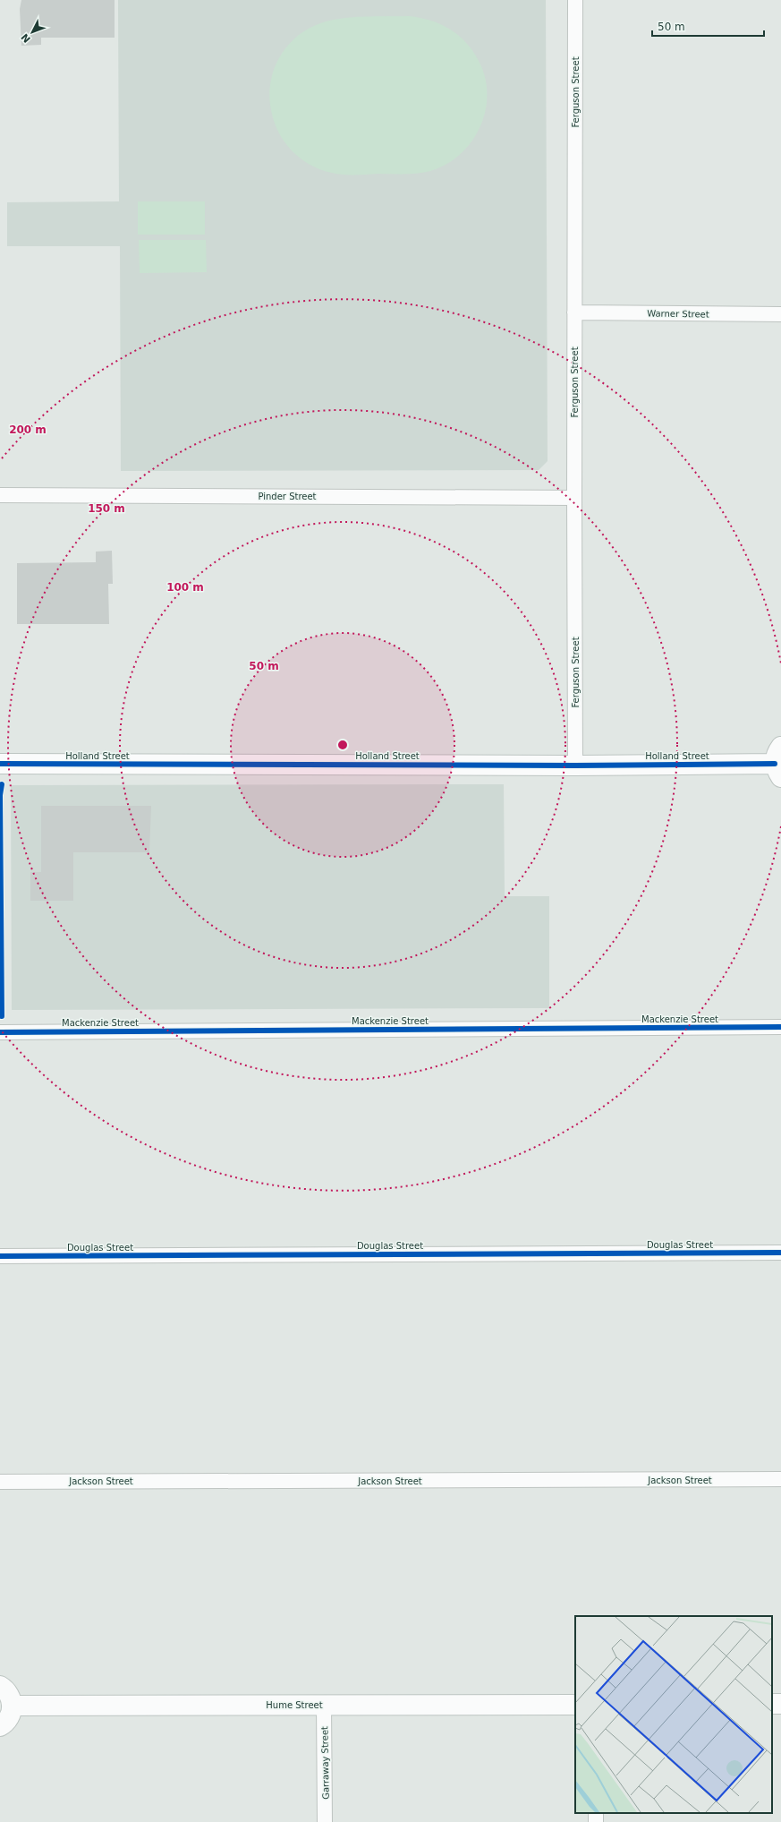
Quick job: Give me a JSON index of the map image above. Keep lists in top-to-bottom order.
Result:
{
  "streets": {
    "street": [
      "Ferguson Street",
      "Warner Street",
      "Pinder Street",
      "Holland Street",
      "Mackenzie Street",
      "Douglas Street",
      "Jackson Street",
      "Hume Street",
      "Garraway Street"
    ]
  },
  "crossings": [
    ["Ferguson Street", "Warner Street"],
    ["Ferguson Street", "Pinder Street"],
    ["Ferguson Street", "Holland Street"],
    ["Hume Street", "Garraway Street"]
  ],
  "scale_bar": "50 m",
  "north": "bottom left",
  "rings": [
    "200 m",
    "150 m",
    "100 m",
    "50 m"
  ]
}
